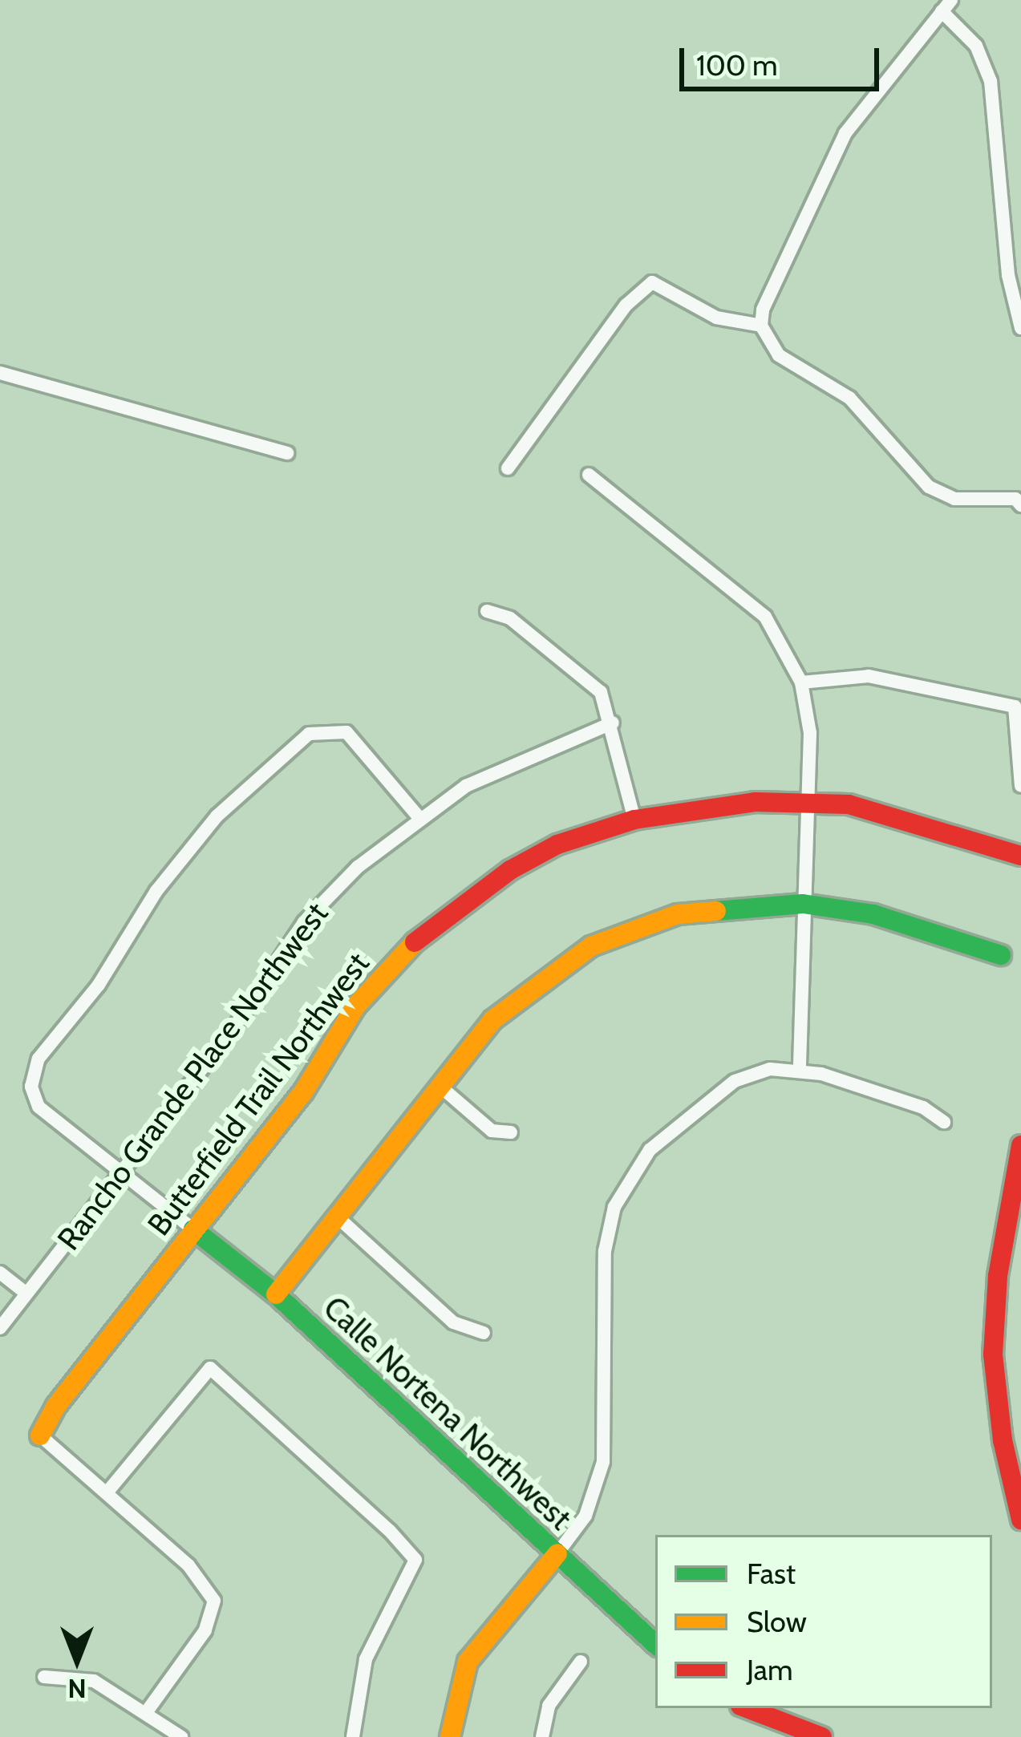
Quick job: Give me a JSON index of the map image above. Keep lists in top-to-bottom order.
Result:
{
  "streets": {
    "street": ["Rancho Grande Place Northwest", "Butterfield Trail Northwest", "Calle Nortena Northwest"]
  },
  "crossings": [
    ["Butterfield Trail Northwest", "Calle Nortena Northwest"]
  ],
  "legend": ["Fast", "Slow", "Jam"],
  "scale_bar": "100 m",
  "north": "bottom"
}
